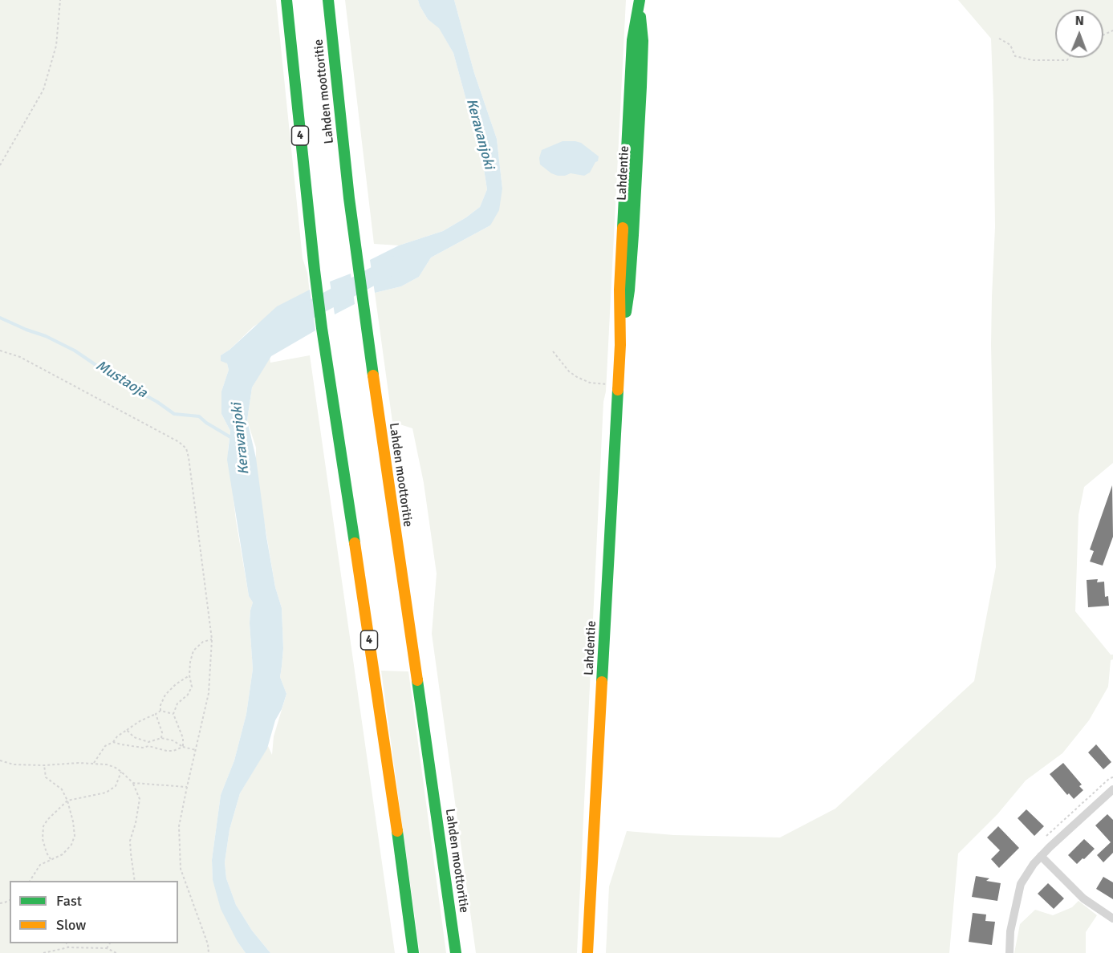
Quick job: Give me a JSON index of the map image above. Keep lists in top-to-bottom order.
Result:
{
  "streets": {
    "main road": ["Lahden moottoritie", "4", "Lahdentie"]
  },
  "water": ["Keravanjoki", "Mustaoja"],
  "legend": ["Fast", "Slow"],
  "north": "top"
}
